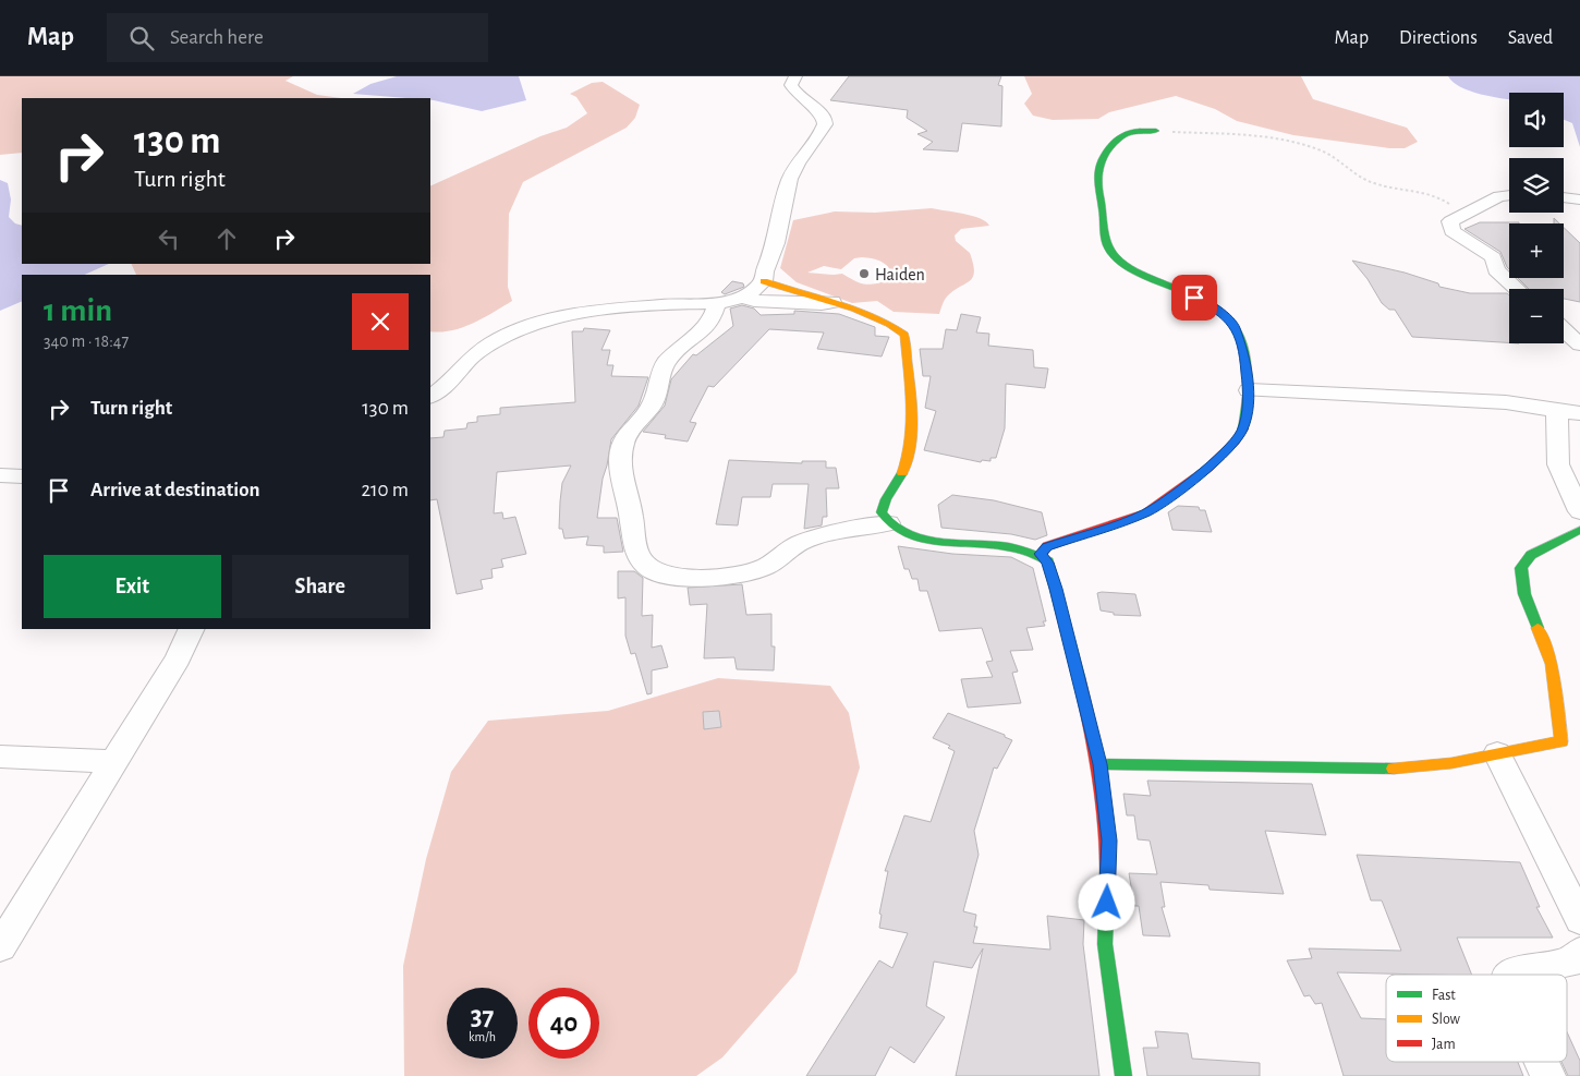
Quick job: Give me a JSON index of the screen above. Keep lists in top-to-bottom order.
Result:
{
  "places": ["Haiden"],
  "legend": ["Fast", "Slow", "Jam"],
  "page": {
    "header": "Map",
    "search": "Search here",
    "nav": ["Map", "Directions", "Saved"],
    "map_buttons": ["+", "−"],
    "turn": ["130 m", "Turn right"],
    "heading": ["1 min", "340 m · 18:47"],
    "list": [
      {
        "name": "Turn right",
        "value": "130 m"
      },
      {
        "name": "Arrive at destination",
        "value": "210 m"
      }
    ],
    "buttons": ["Exit", "Share"],
    "speed": "37 km/h",
    "limit": "40"
  }
}
